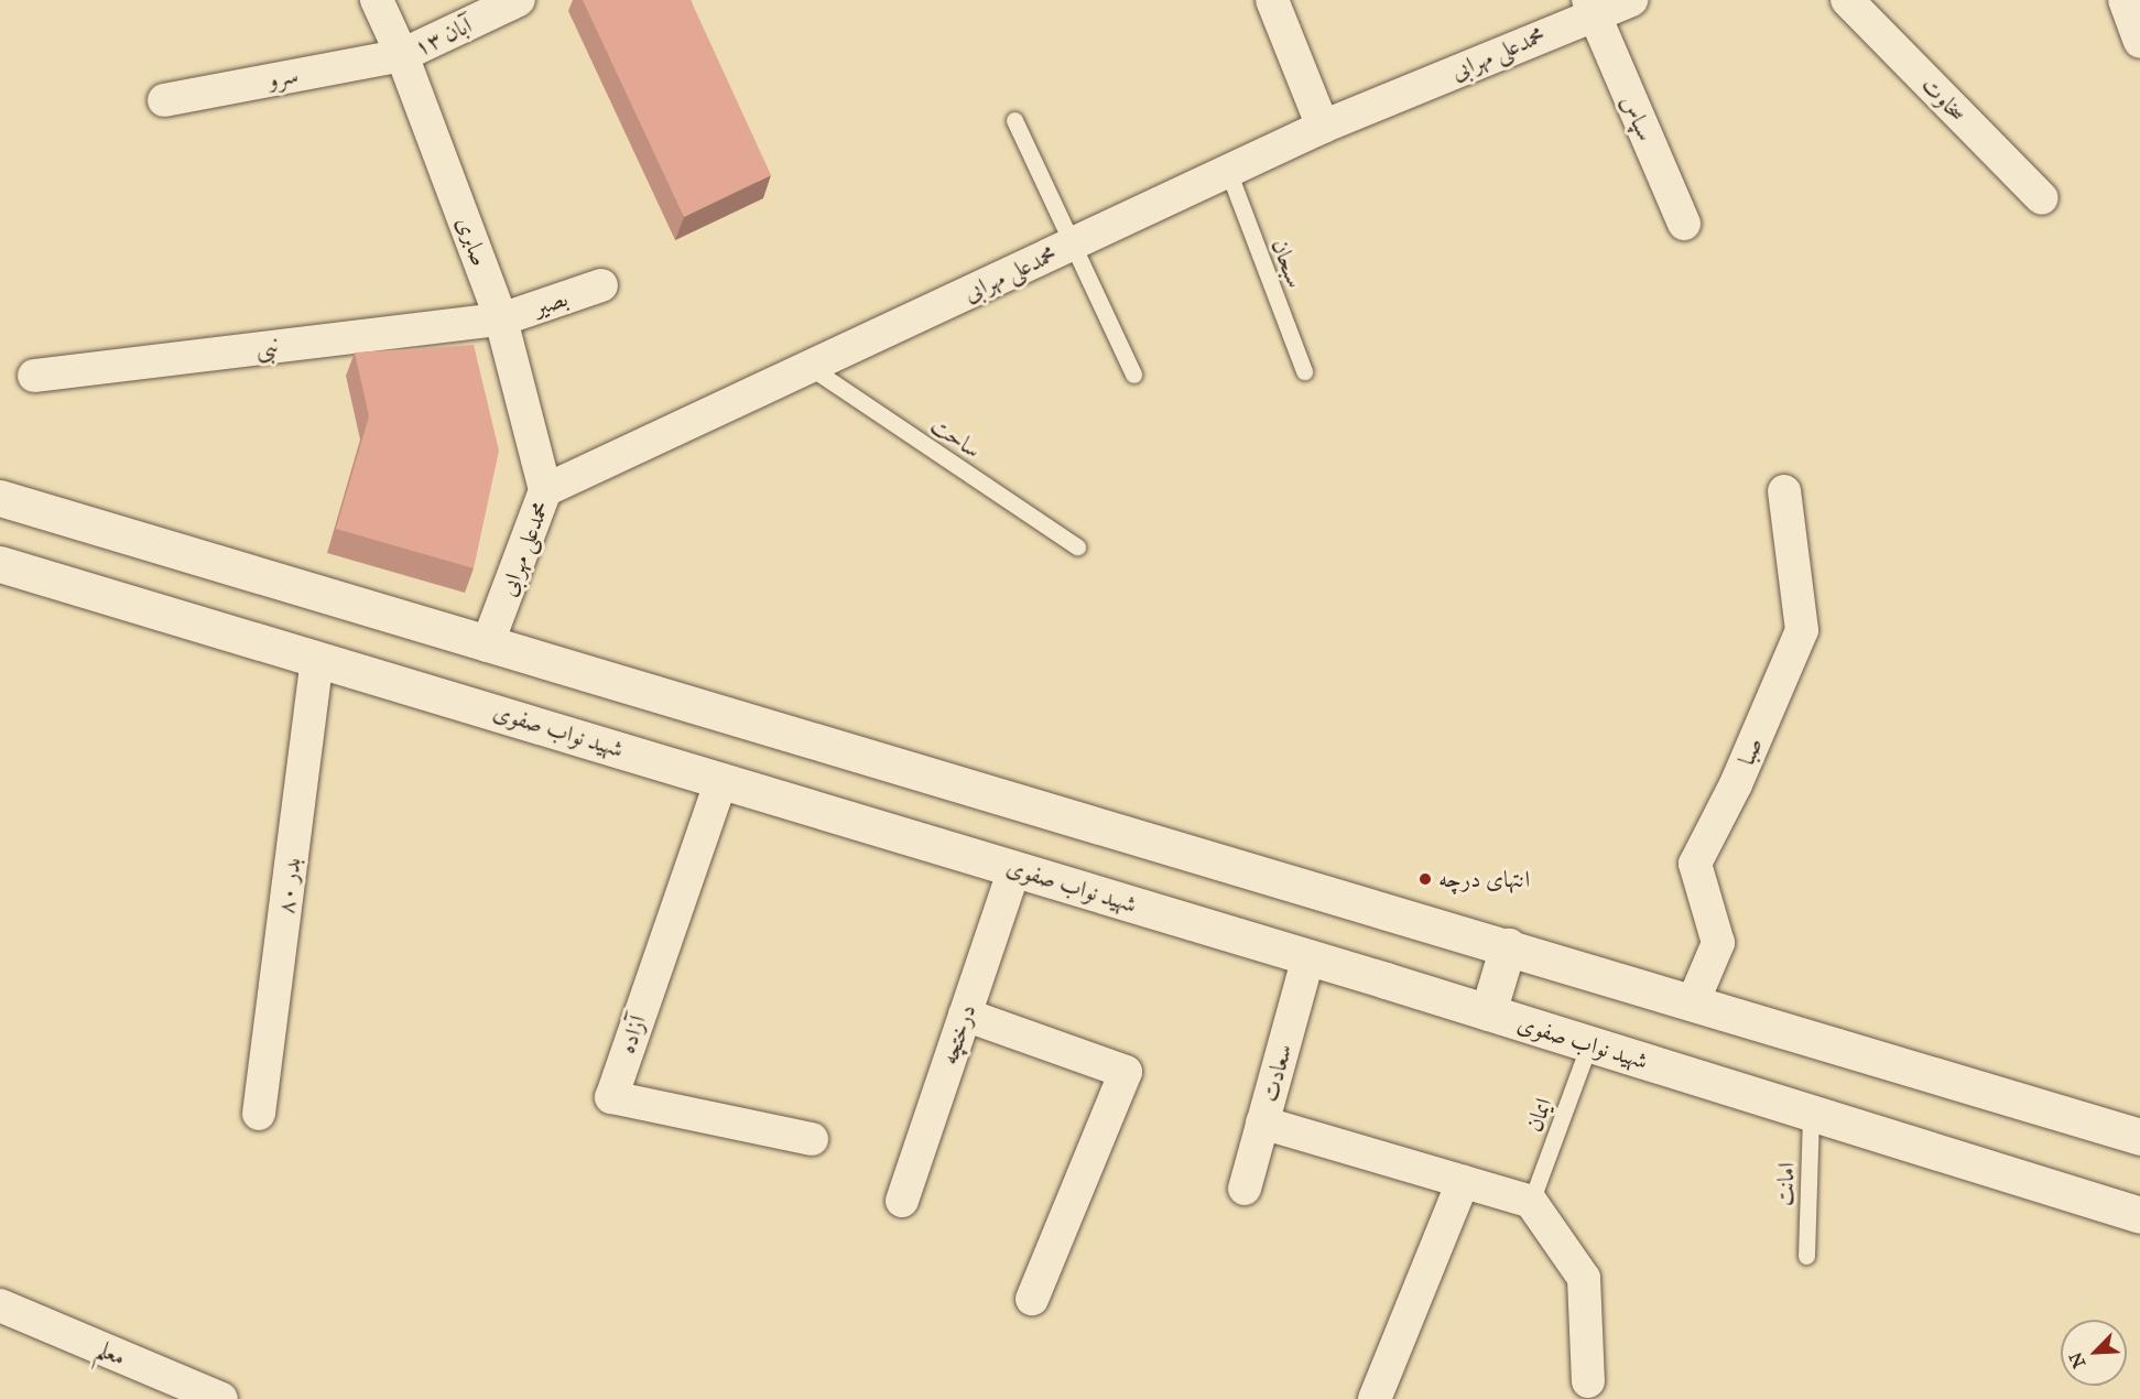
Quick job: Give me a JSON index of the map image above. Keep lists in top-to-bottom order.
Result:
{
  "streets": {
    "main road": ["شهید نواب صفوی"],
    "street": [
      "۱۳ آبان",
      "محمدعلی مهرابی",
      "سرو",
      "سخاوت",
      "سپاس",
      "صابری",
      "بصیر",
      "نبی",
      "صبا",
      "بدر ۸۰",
      "آزاده",
      "درختچه",
      "سعادت",
      "معلم"
    ],
    "lane": [
      "سبحان",
      "ساحت",
      "ایمان",
      "امانت"
    ]
  },
  "crossings": [
    ["۱۳ آبان", "سرو"],
    ["۱۳ آبان", "صابری"],
    ["محمدعلی مهرابی", "سپاس"],
    ["محمدعلی مهرابی", "صابری"],
    ["محمدعلی مهرابی", "سبحان"],
    ["محمدعلی مهرابی", "ساحت"],
    ["سرو", "صابری"],
    ["صابری", "بصیر"],
    ["صابری", "نبی"],
    ["بصیر", "نبی"],
    ["شهید نواب صفوی", "بدر ۸۰"],
    ["شهید نواب صفوی", "آزاده"],
    ["شهید نواب صفوی", "درختچه"],
    ["شهید نواب صفوی", "سعادت"],
    ["شهید نواب صفوی", "ایمان"],
    ["شهید نواب صفوی", "امانت"]
  ],
  "places": ["انتهای درچه"],
  "north": "bottom left"
}
